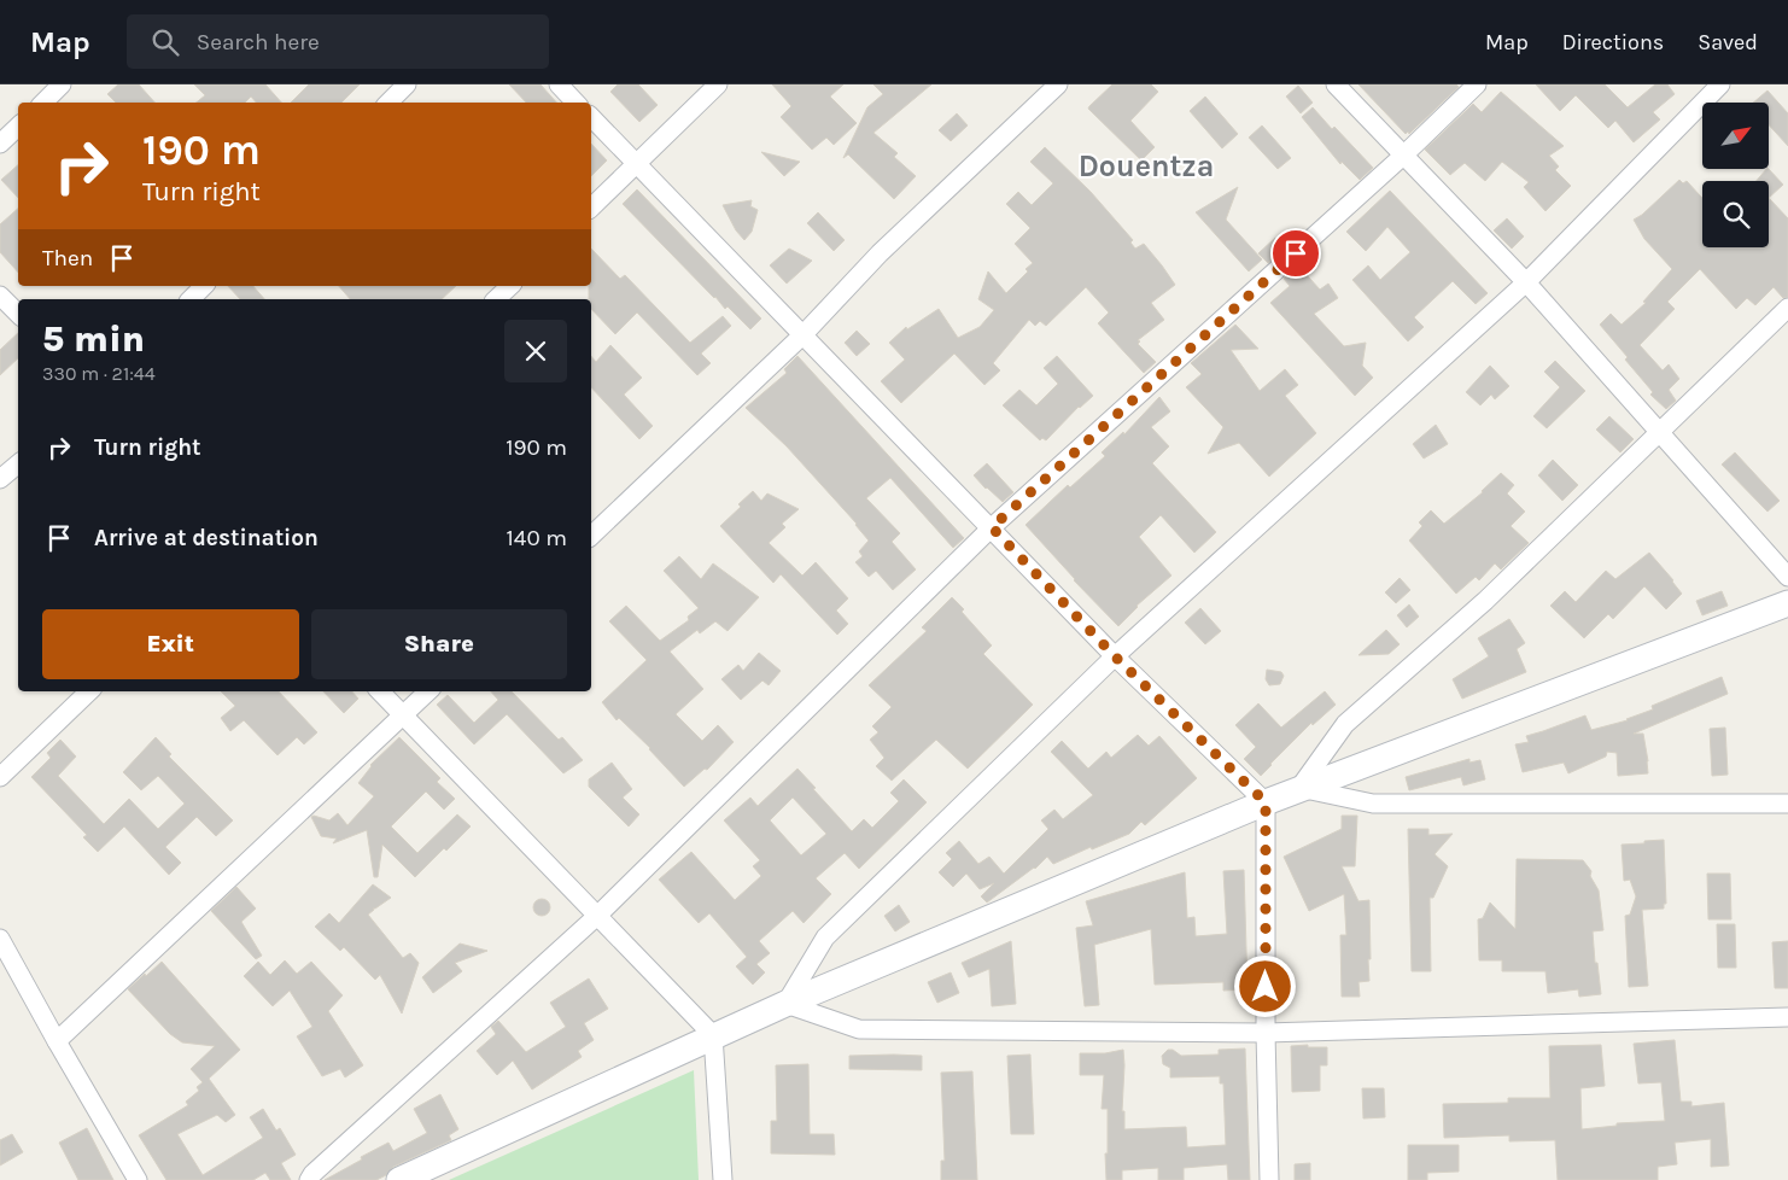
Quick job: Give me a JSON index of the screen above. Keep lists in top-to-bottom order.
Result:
{
  "districts": ["Douentza"],
  "north": "top right",
  "page": {
    "header": "Map",
    "search": "Search here",
    "nav": ["Map", "Directions", "Saved"],
    "turn": ["190 m", "Turn right"],
    "then": "Then",
    "heading": ["5 min", "330 m · 21:44"],
    "list": [
      {
        "name": "Turn right",
        "value": "190 m"
      },
      {
        "name": "Arrive at destination",
        "value": "140 m"
      }
    ],
    "buttons": ["Exit", "Share"]
  }
}
